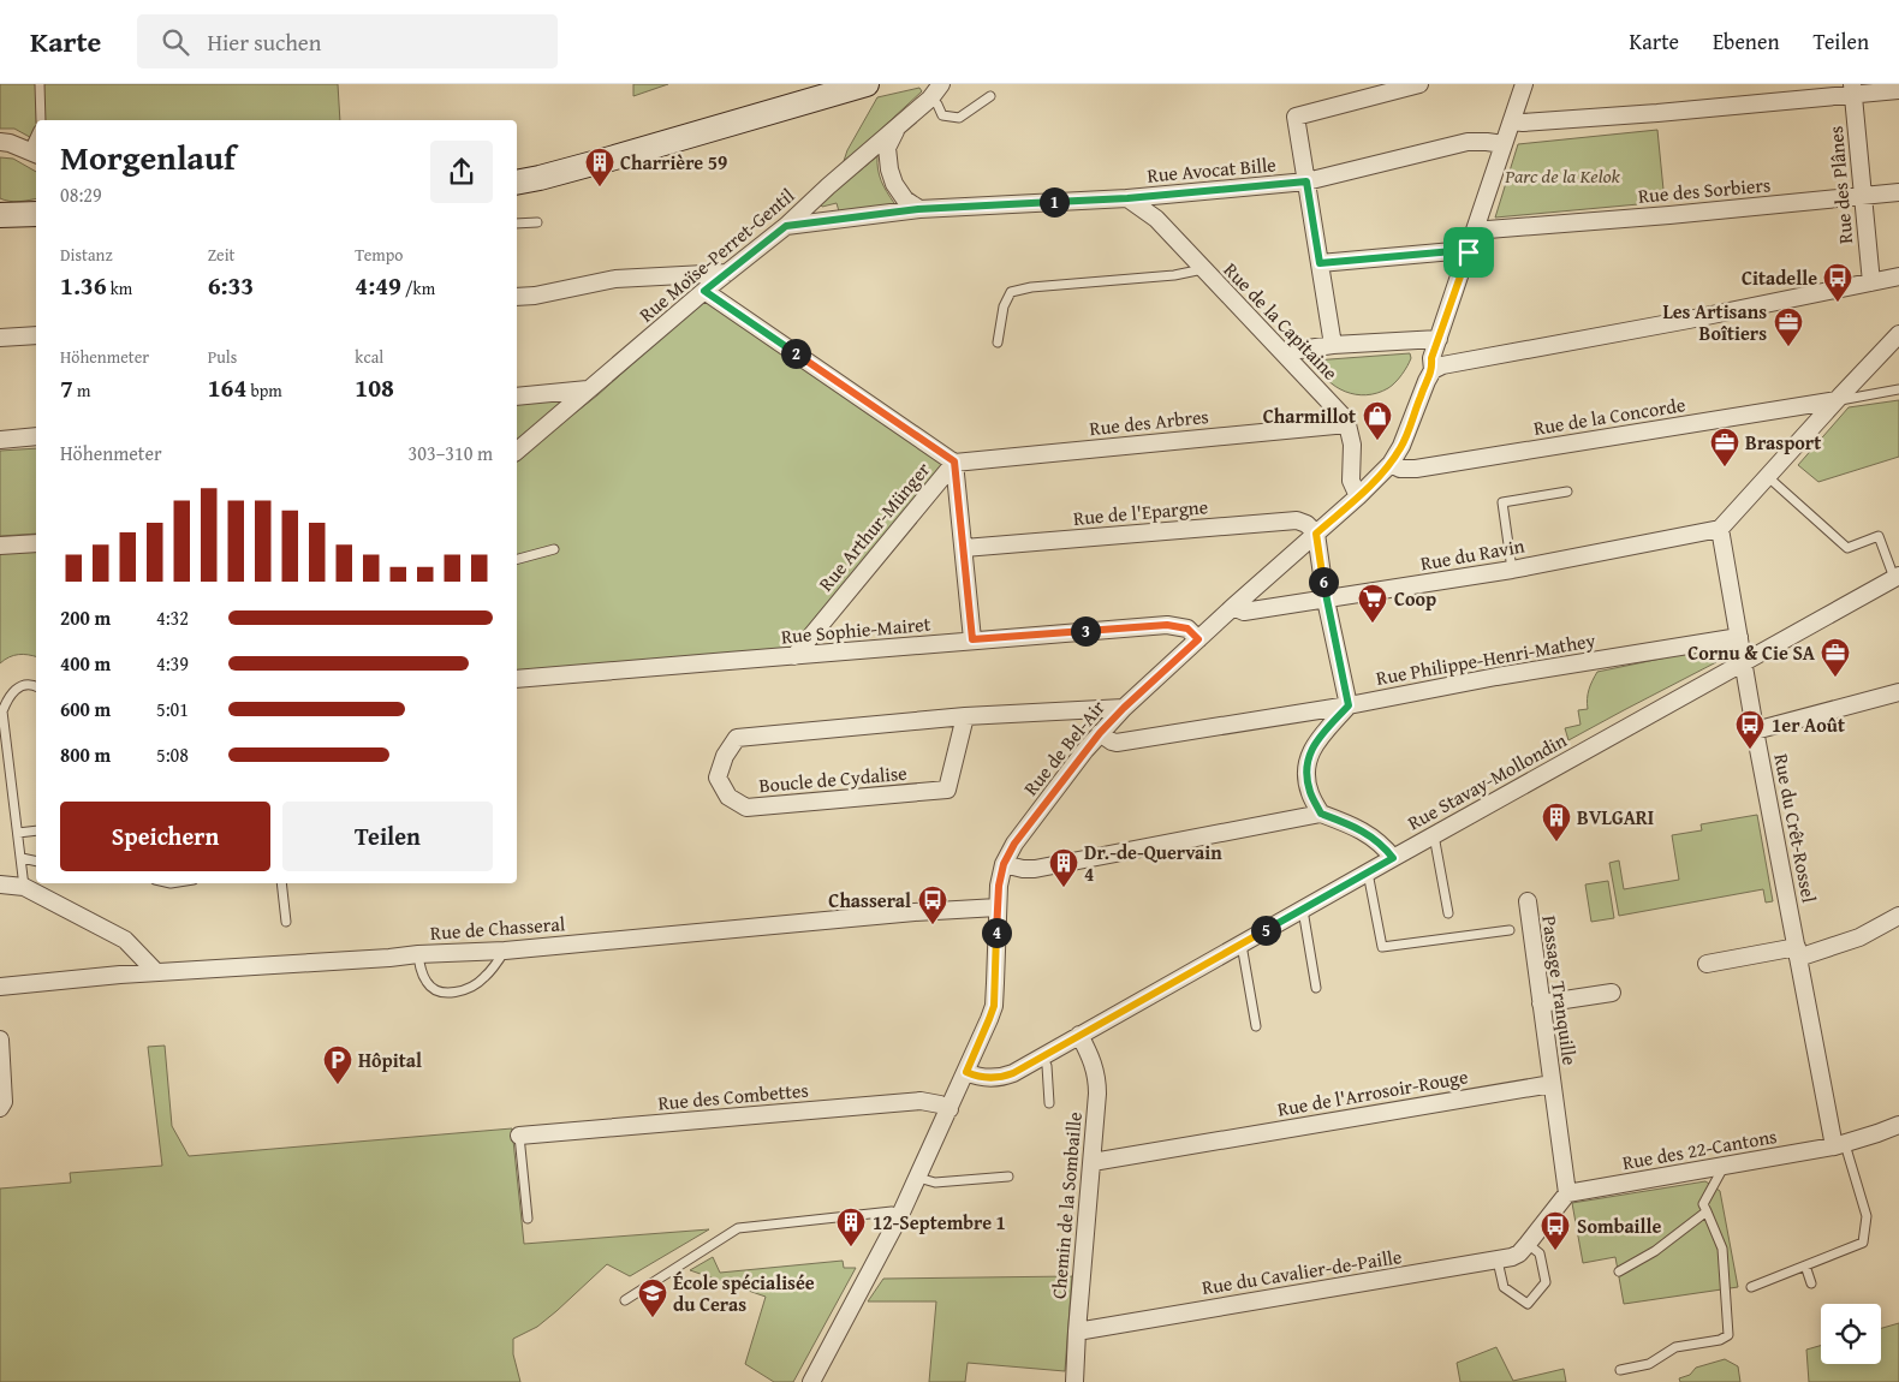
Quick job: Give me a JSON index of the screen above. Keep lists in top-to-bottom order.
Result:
{
  "streets": {
    "street": [
      "Rue Avocat Bille",
      "Rue des Plânes",
      "Rue des Sorbiers",
      "Rue Moïse-Perret-Gentil",
      "Rue de la Capitaine",
      "Rue de la Concorde",
      "Rue des Arbres",
      "Rue de l'Epargne",
      "Rue Arthur-Münger",
      "Rue du Ravin",
      "Rue Sophie-Mairet",
      "Rue Philippe-Henri-Mathey",
      "Rue de Bel-Air",
      "Boucle de Cydalise",
      "Rue Stavay-Mollondin",
      "Rue du Crêt-Rossel",
      "Rue de Chasseral",
      "Passage Tranquille",
      "Rue de l'Arrosoir-Rouge",
      "Rue des Combettes",
      "Rue des 22-Cantons",
      "Chemin de la Sombaille",
      "Rue du Cavalier-de-Paille"
    ]
  },
  "crossings": [
    ["Rue Avocat Bille", "Rue Moïse-Perret-Gentil"],
    ["Rue Avocat Bille", "Rue de la Capitaine"],
    ["Rue Avocat Bille", "Rue de Bel-Air"],
    ["Rue des Plânes", "Rue des Sorbiers"],
    ["Rue des Sorbiers", "Rue de Bel-Air"],
    ["Rue Moïse-Perret-Gentil", "Rue Arthur-Münger"],
    ["Rue de la Capitaine", "Rue des Arbres"],
    ["Rue de la Concorde", "Rue de Bel-Air"],
    ["Rue des Arbres", "Rue Arthur-Münger"],
    ["Rue de l'Epargne", "Rue de Bel-Air"],
    ["Rue Arthur-Münger", "Rue Sophie-Mairet"],
    ["Rue du Ravin", "Rue de Bel-Air"],
    ["Rue du Ravin", "Rue du Crêt-Rossel"],
    ["Rue Sophie-Mairet", "Rue de Bel-Air"],
    ["Rue Philippe-Henri-Mathey", "Rue de Bel-Air"],
    ["Rue Philippe-Henri-Mathey", "Rue du Crêt-Rossel"],
    ["Rue de Bel-Air", "Boucle de Cydalise"],
    ["Rue de Bel-Air", "Rue Stavay-Mollondin"],
    ["Rue de Bel-Air", "Rue de Chasseral"],
    ["Rue de Bel-Air", "Rue des Combettes"],
    ["Rue Stavay-Mollondin", "Rue du Crêt-Rossel"],
    ["Rue Stavay-Mollondin", "Chemin de la Sombaille"],
    ["Rue du Crêt-Rossel", "Rue des 22-Cantons"],
    ["Passage Tranquille", "Rue de l'Arrosoir-Rouge"],
    ["Rue de l'Arrosoir-Rouge", "Chemin de la Sombaille"],
    ["Chemin de la Sombaille", "Rue du Cavalier-de-Paille"]
  ],
  "parks": ["Parc de la Kelok"],
  "places": {
    "building": [
      "Charrière 59",
      "BVLGARI",
      "Dr.-de-Quervain 4",
      "12-Septembre 1"
    ],
    "bus stop": [
      "Citadelle",
      "1er Août",
      "Chasseral",
      "Sombaille"
    ],
    "office": ["Les Artisans Boîtiers", "Brasport", "Cornu & Cie SA"],
    "shop": ["Charmillot"],
    "supermarket": ["Coop"],
    "parking": ["Hôpital"],
    "school or university": ["École spécialisée du Ceras"]
  },
  "page": {
    "header": "Karte",
    "search": "Hier suchen",
    "nav": ["Karte", "Ebenen", "Teilen"],
    "heading": ["Morgenlauf", "08:29"],
    "pins": [
      "1",
      "2",
      "6",
      "3",
      "5",
      "4"
    ],
    "stats": [
      ["Distanz", "1.36 km"],
      ["Zeit", "6:33"],
      ["Tempo", "4:49 /km"],
      ["Höhenmeter", "7 m"],
      ["Puls", "164 bpm"],
      ["kcal", "108"]
    ],
    "chart": ["Höhenmeter", "303–310 m"],
    "list": [
      {
        "name": "200 m",
        "note": "4:32"
      },
      {
        "name": "400 m",
        "note": "4:39"
      },
      {
        "name": "600 m",
        "note": "5:01"
      },
      {
        "name": "800 m",
        "note": "5:08"
      }
    ],
    "buttons": ["Speichern", "Teilen"]
  }
}
